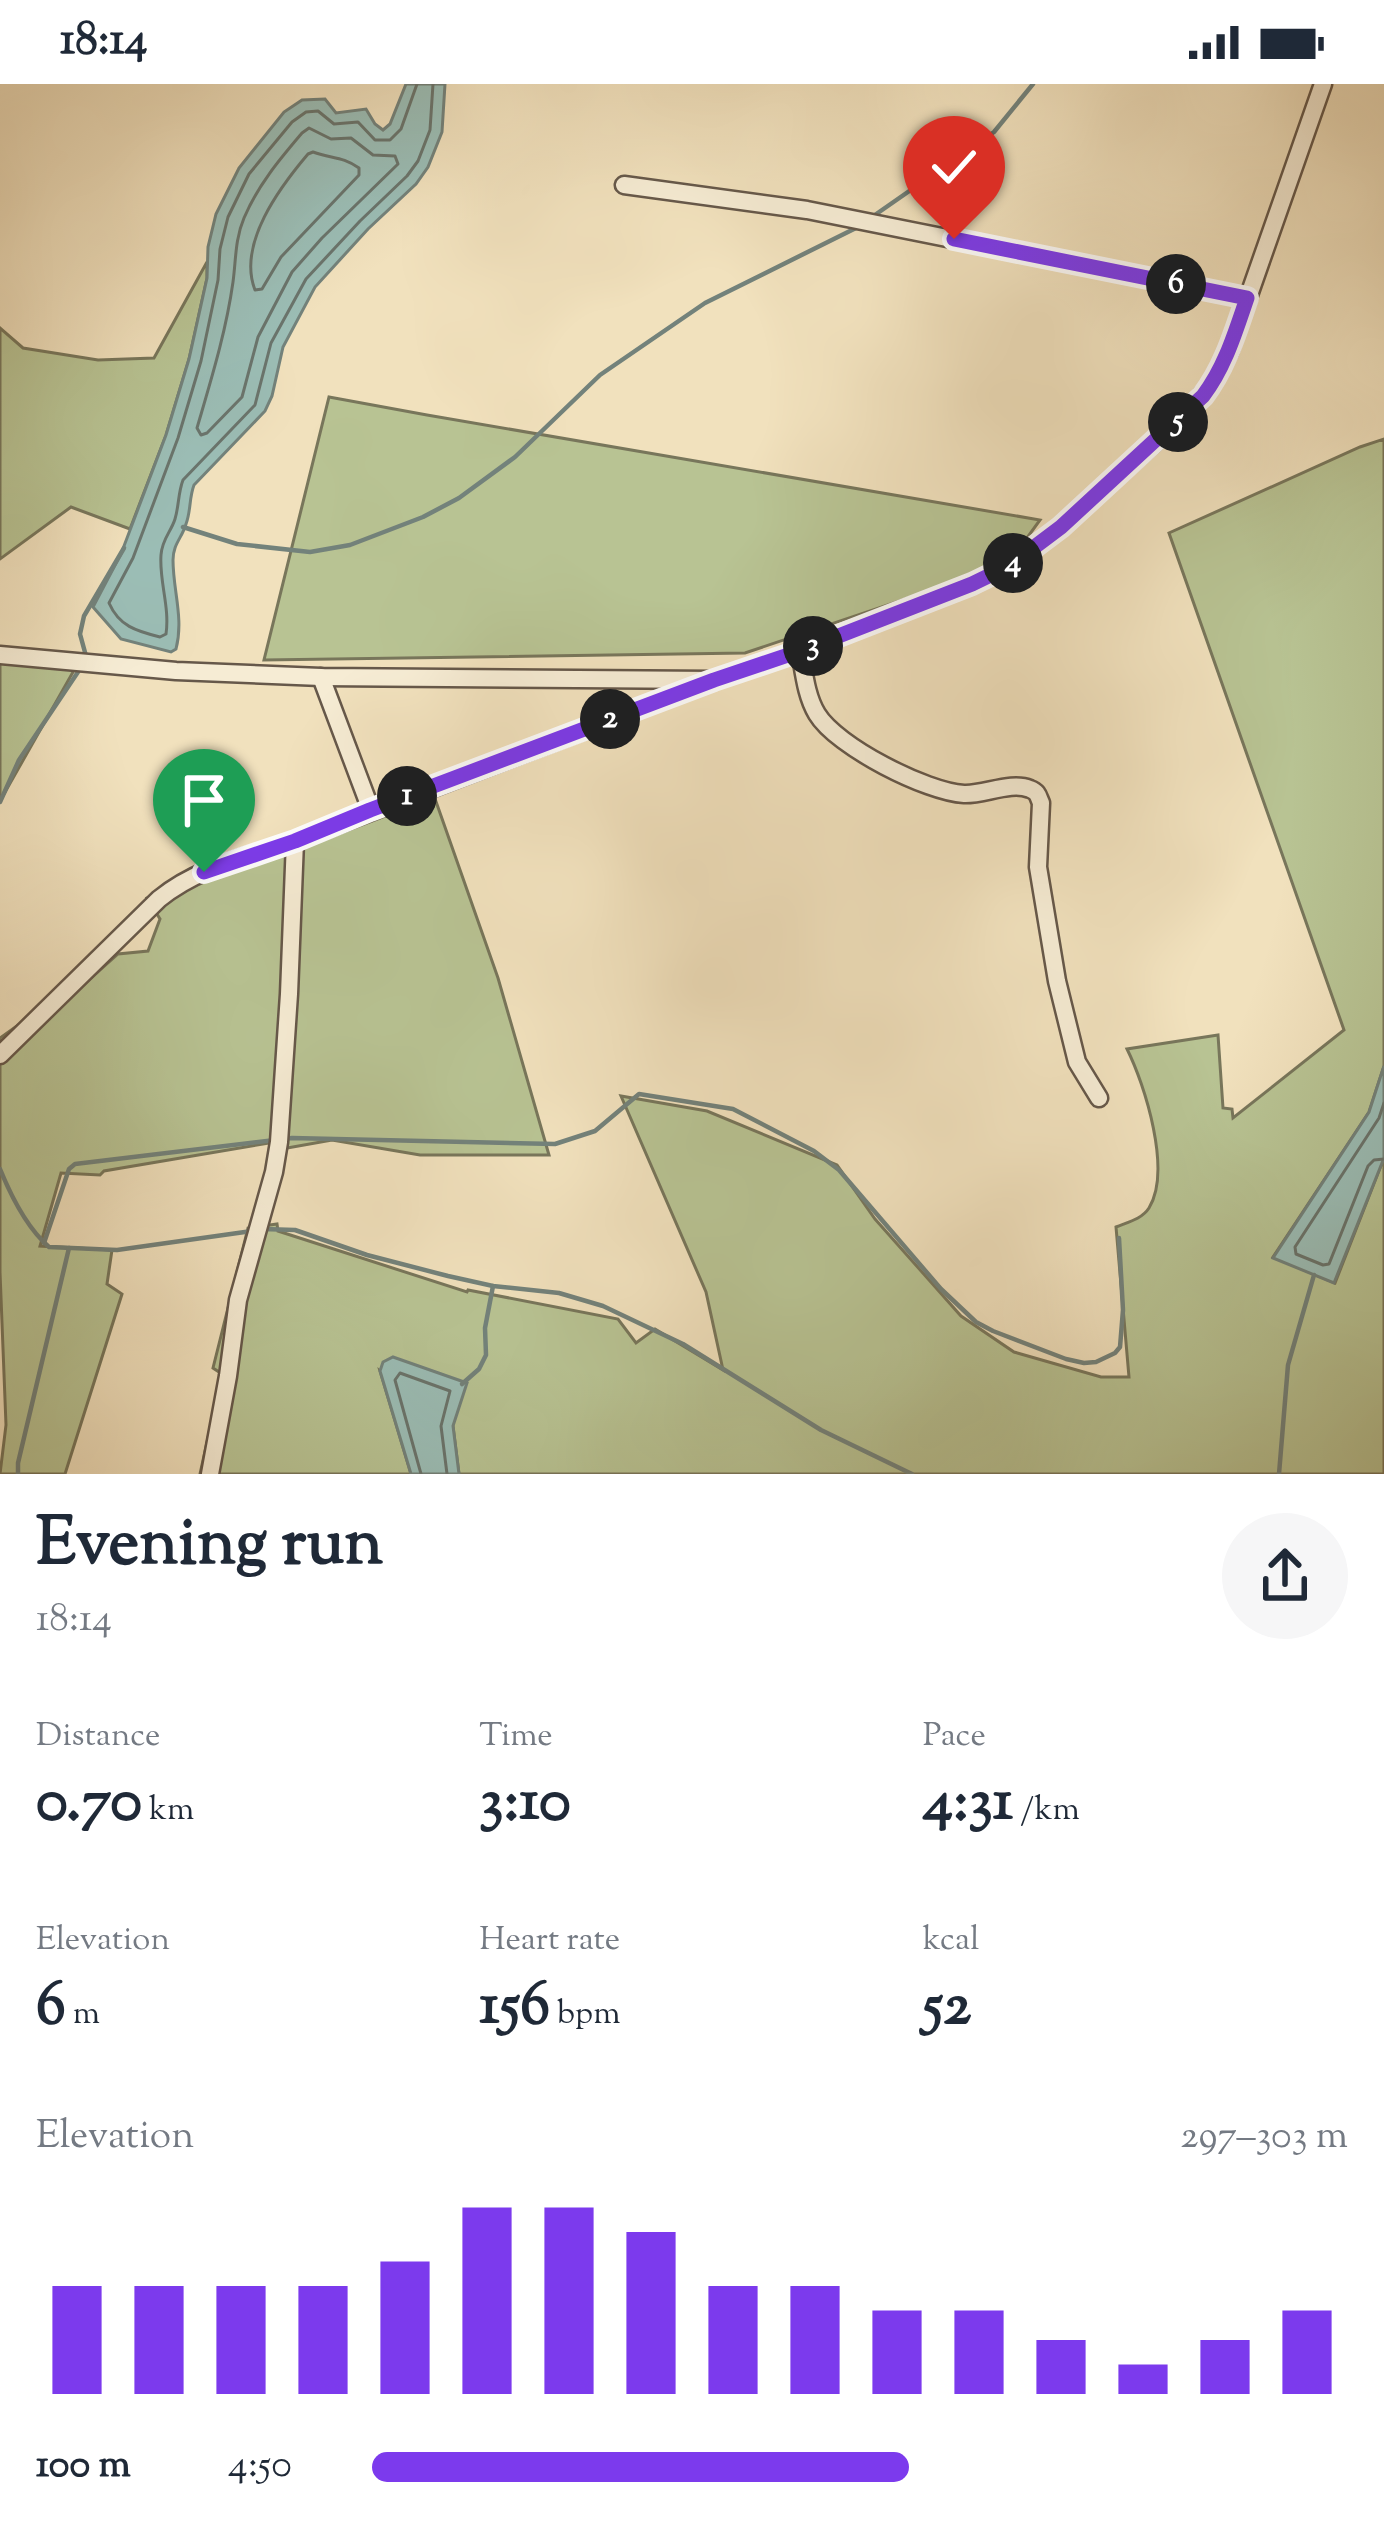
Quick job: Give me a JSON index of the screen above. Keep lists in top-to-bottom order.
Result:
{
  "page": {
    "status": "18:14",
    "pins": [
      "6",
      "5",
      "4",
      "3",
      "2",
      "1"
    ],
    "heading": ["Evening run", "18:14"],
    "stats": [
      ["Distance", "0.70 km"],
      ["Time", "3:10"],
      ["Pace", "4:31 /km"],
      ["Elevation", "6 m"],
      ["Heart rate", "156 bpm"],
      ["kcal", "52"]
    ],
    "chart": ["Elevation", "297–303 m"],
    "list": [
      {
        "name": "100 m",
        "note": "4:50"
      }
    ]
  }
}
